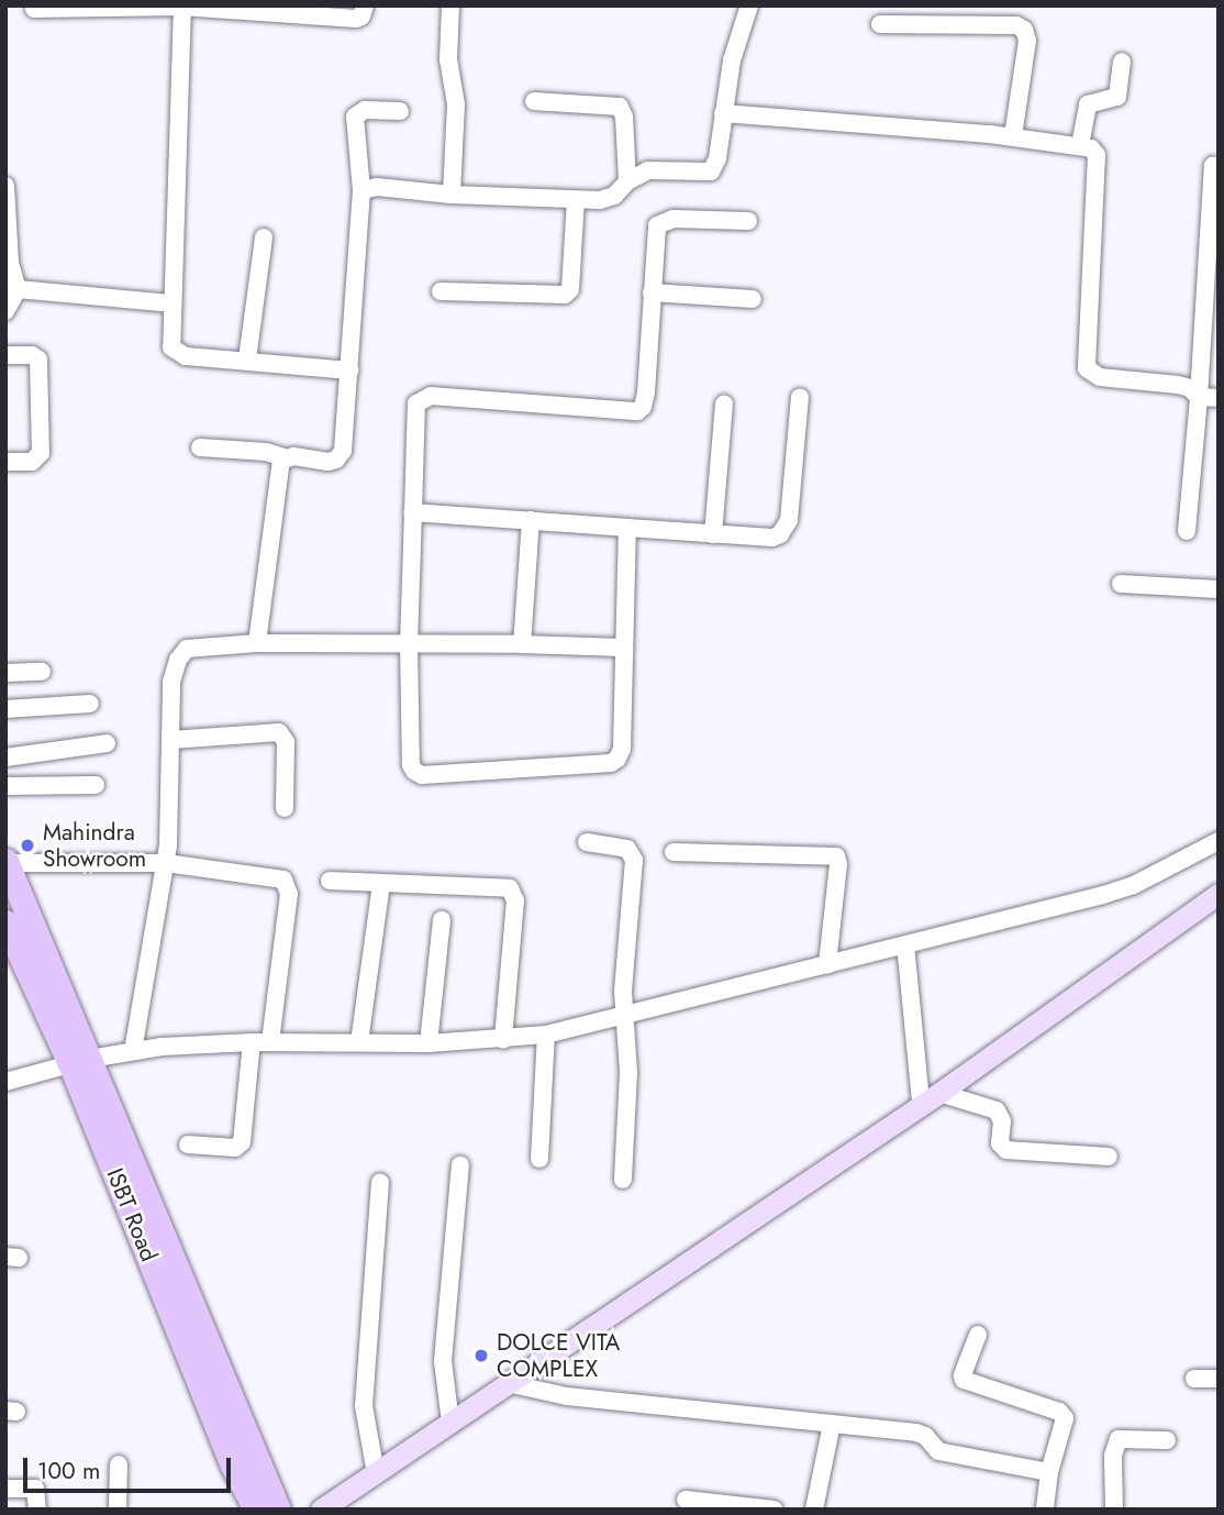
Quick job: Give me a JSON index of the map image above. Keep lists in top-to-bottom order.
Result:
{
  "streets": {
    "highway": ["ISBT Road"]
  },
  "places": ["Mahindra Showroom", "DOLCE VITA COMPLEX"],
  "scale_bar": "100 m"
}
